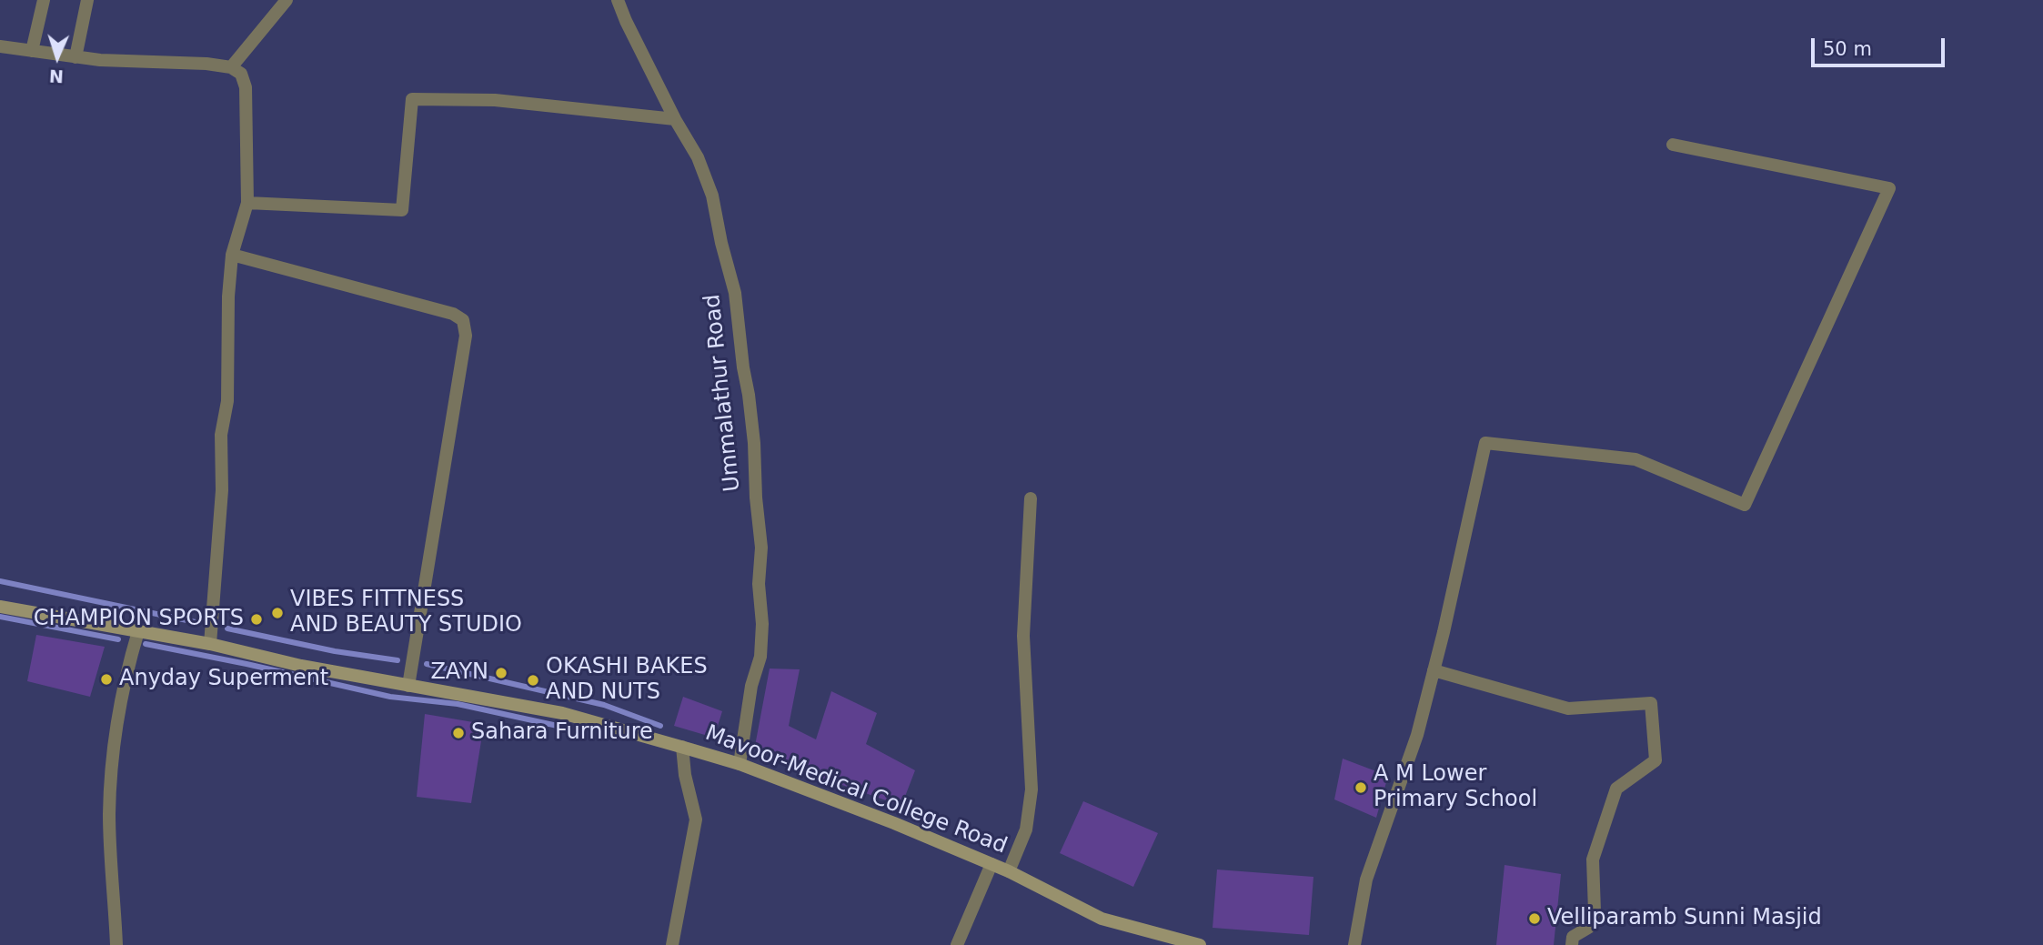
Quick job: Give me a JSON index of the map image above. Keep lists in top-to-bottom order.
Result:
{
  "streets": {
    "main road": ["Mavoor-Medical College Road"],
    "street": ["Ummalathur Road"]
  },
  "crossings": [
    ["Ummalathur Road", "Mavoor-Medical College Road"]
  ],
  "places": [
    "VIBES FITTNESS AND BEAUTY STUDIO",
    "CHAMPION SPORTS",
    "ZAYN",
    "Anyday Superment",
    "OKASHI BAKES AND NUTS",
    "Sahara Furniture",
    "A M Lower Primary School",
    "Velliparamb Sunni Masjid"
  ],
  "scale_bar": "50 m",
  "north": "bottom"
}
